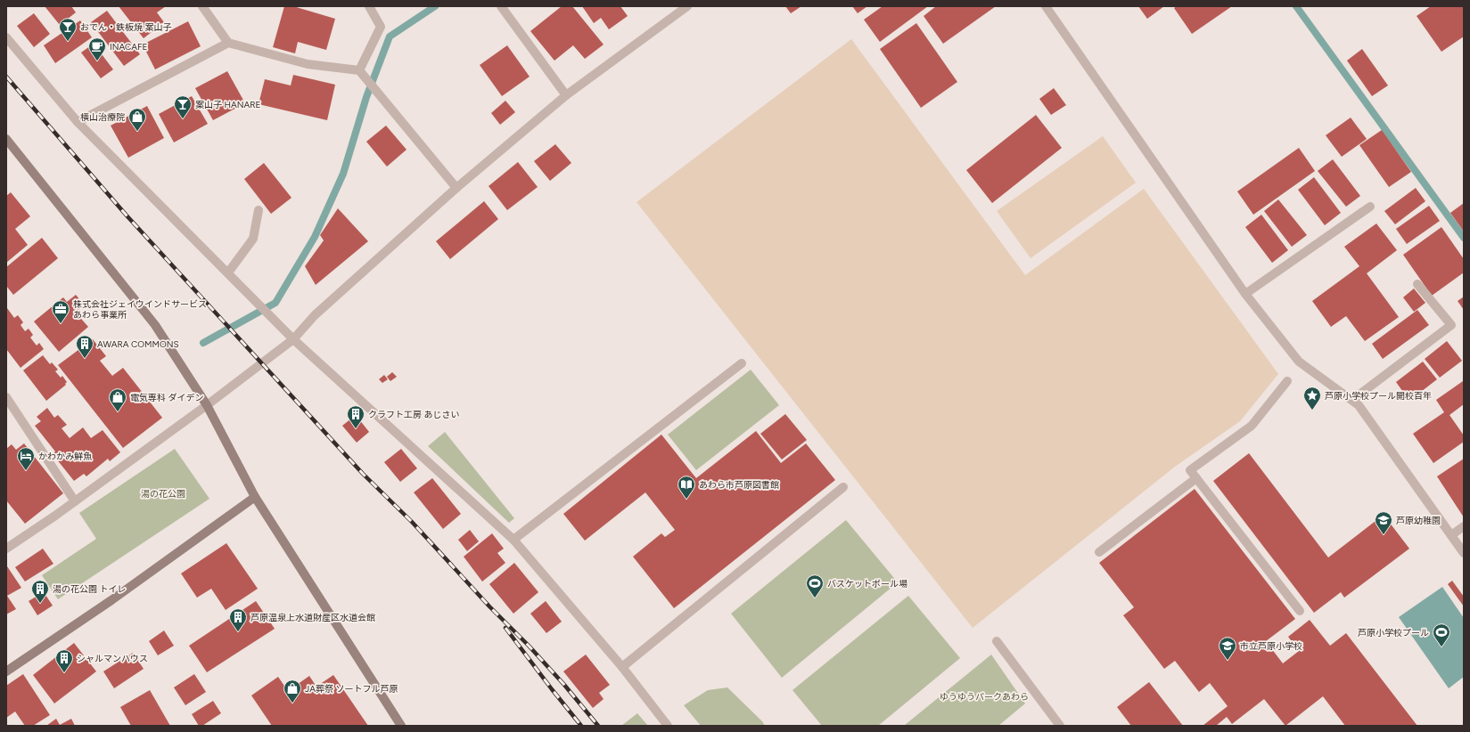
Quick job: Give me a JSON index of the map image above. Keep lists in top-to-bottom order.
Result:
{
  "parks": ["湯の花公園", "ゆうゆうパークあわら"],
  "places": {
    "bar": ["おでん・鉄板焼 案山子", "案山子 HANARE"],
    "cafe": ["INACAFE"],
    "shop": ["横山治療院", "電気専科 ダイデン", "JA葬祭 ソートフル芦原"],
    "office": ["株式会社ジェイウインドサービス あわら事業所"],
    "building": [
      "AWARA COMMONS",
      "クラフト工房 あじさい",
      "湯の花公園 トイレ",
      "芦原温泉上水道財産区水道会館",
      "シャルマンハウス"
    ],
    "place": ["芦原小学校プール開校百年"],
    "hotel": ["かわかみ鮮魚"],
    "library": ["あわら市芦原図書館"],
    "school or university": ["芦原幼稚園", "市立芦原小学校"],
    "sports": ["バスケットボール場", "芦原小学校プール"]
  }
}
